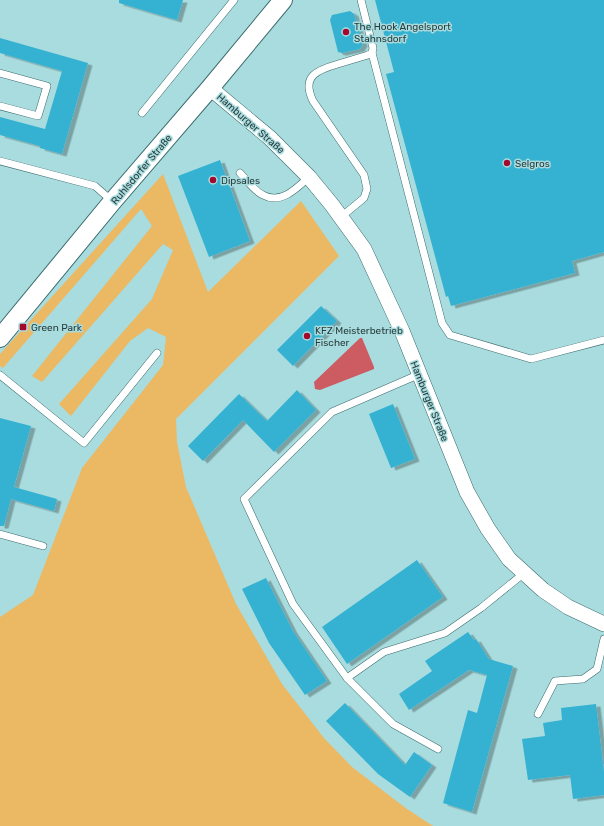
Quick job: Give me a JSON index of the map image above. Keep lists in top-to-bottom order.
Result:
{
  "streets": {
    "street": ["Hamburger Straße", "Ruhlsdorfer Straße"]
  },
  "crossings": [
    ["Hamburger Straße", "Ruhlsdorfer Straße"]
  ],
  "places": {
    "other": [
      "The Hook Angelsport Stahnsdorf",
      "Selgros",
      "Dipsales",
      "KFZ Meisterbetrieb Fischer"
    ],
    "transit": ["Green Park"]
  }
}
